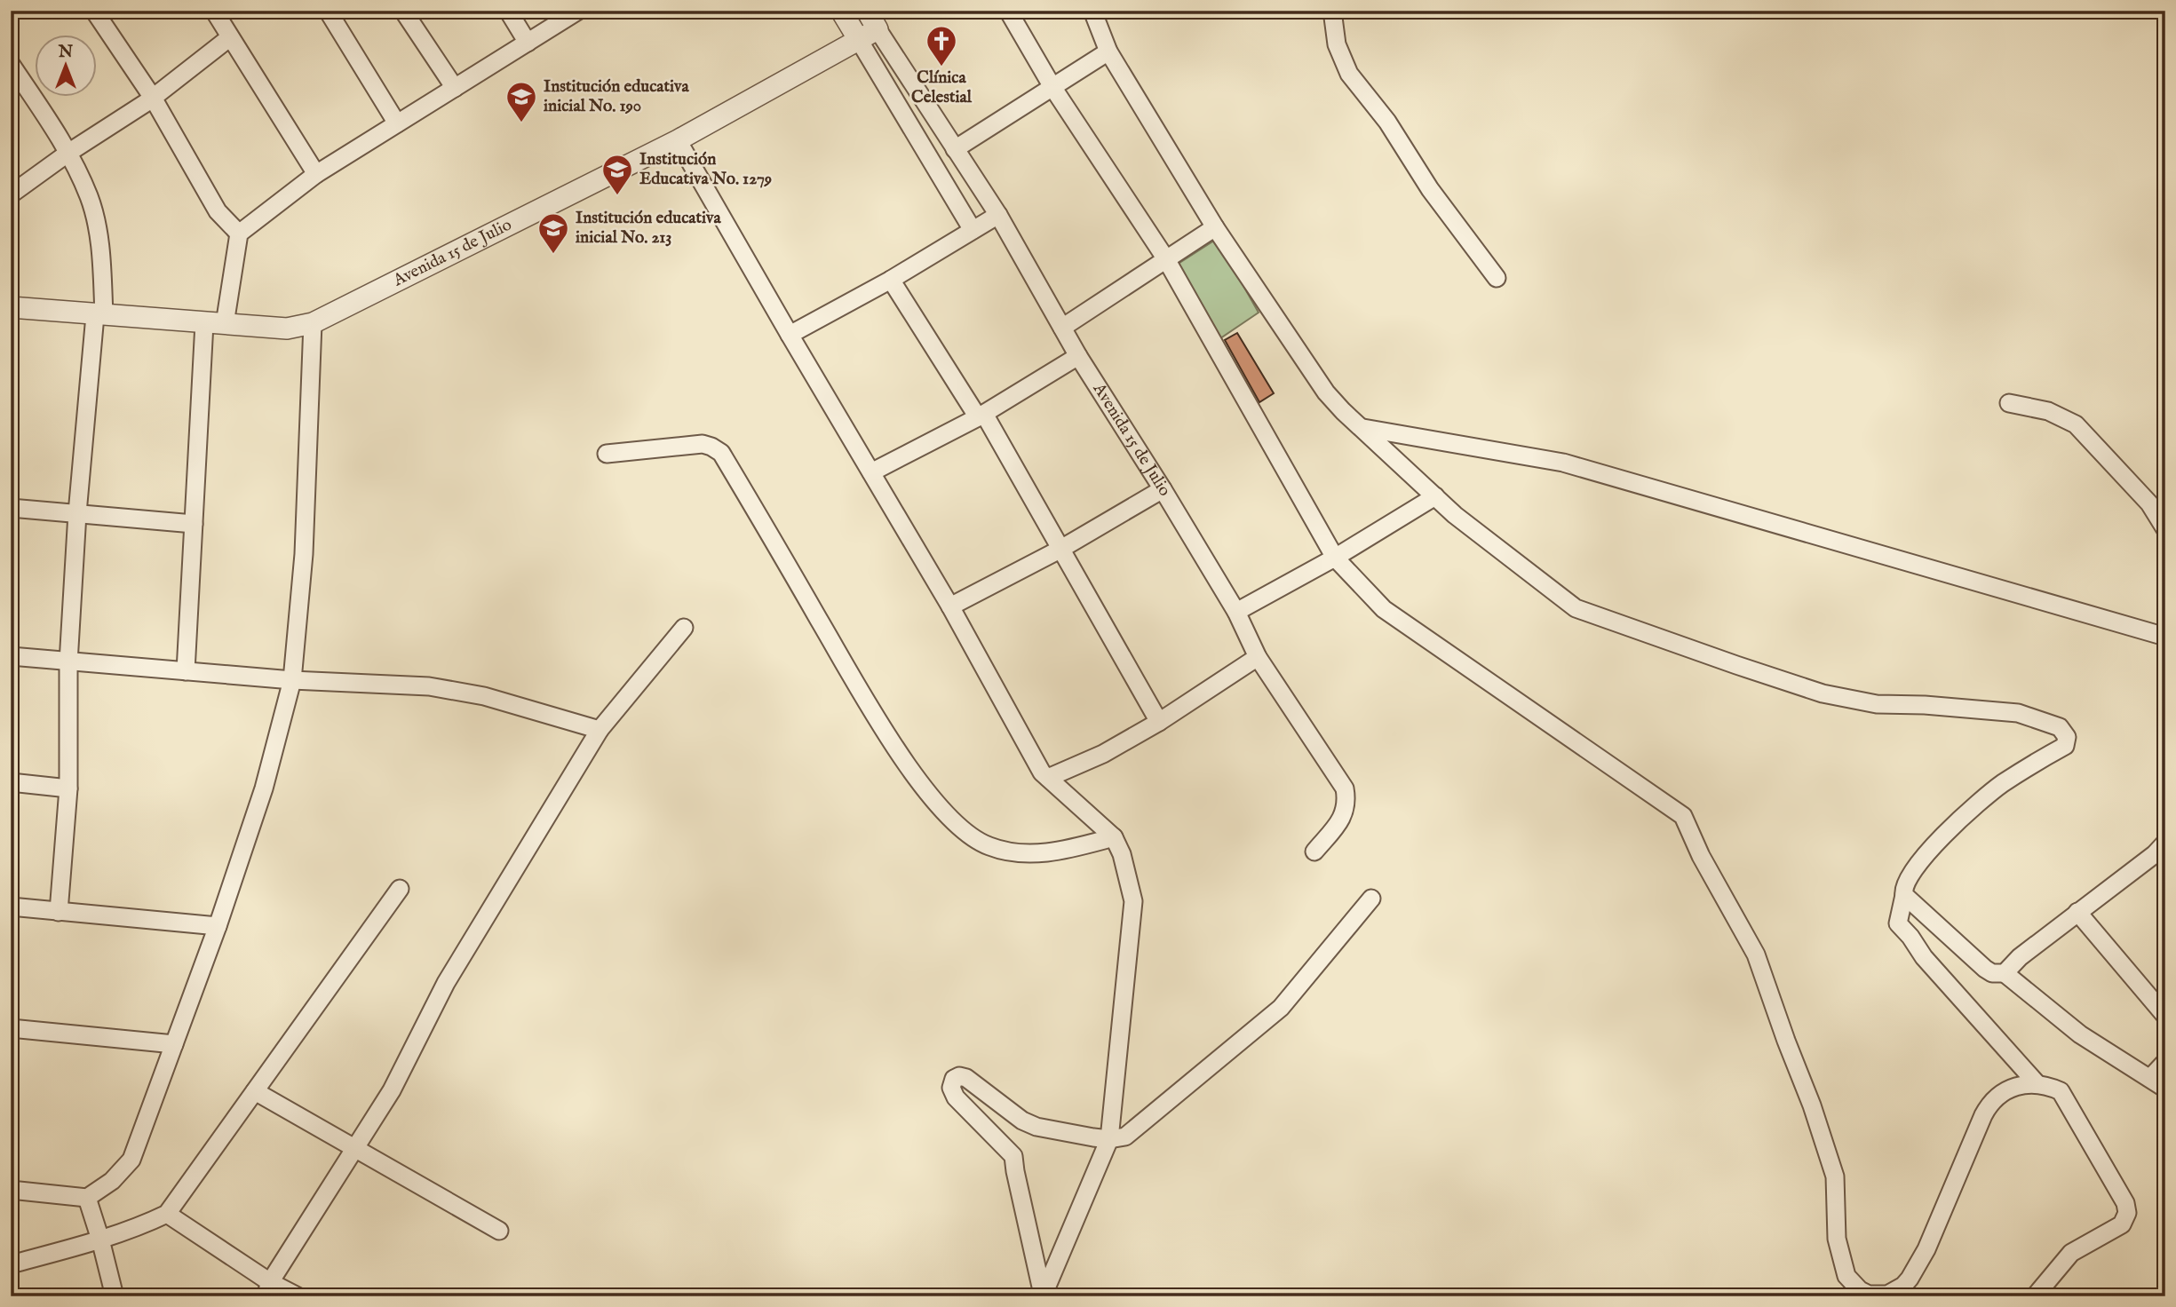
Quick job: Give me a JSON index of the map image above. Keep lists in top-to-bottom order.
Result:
{
  "streets": {
    "street": ["Avenida 15 de Julio"]
  },
  "places": {
    "church": ["Clínica Celestial"],
    "school or university": ["Institución educativa inicial No. 190", "Institución Educativa No. 1279", "Institución educativa inicial No. 213"]
  },
  "north": "top"
}
